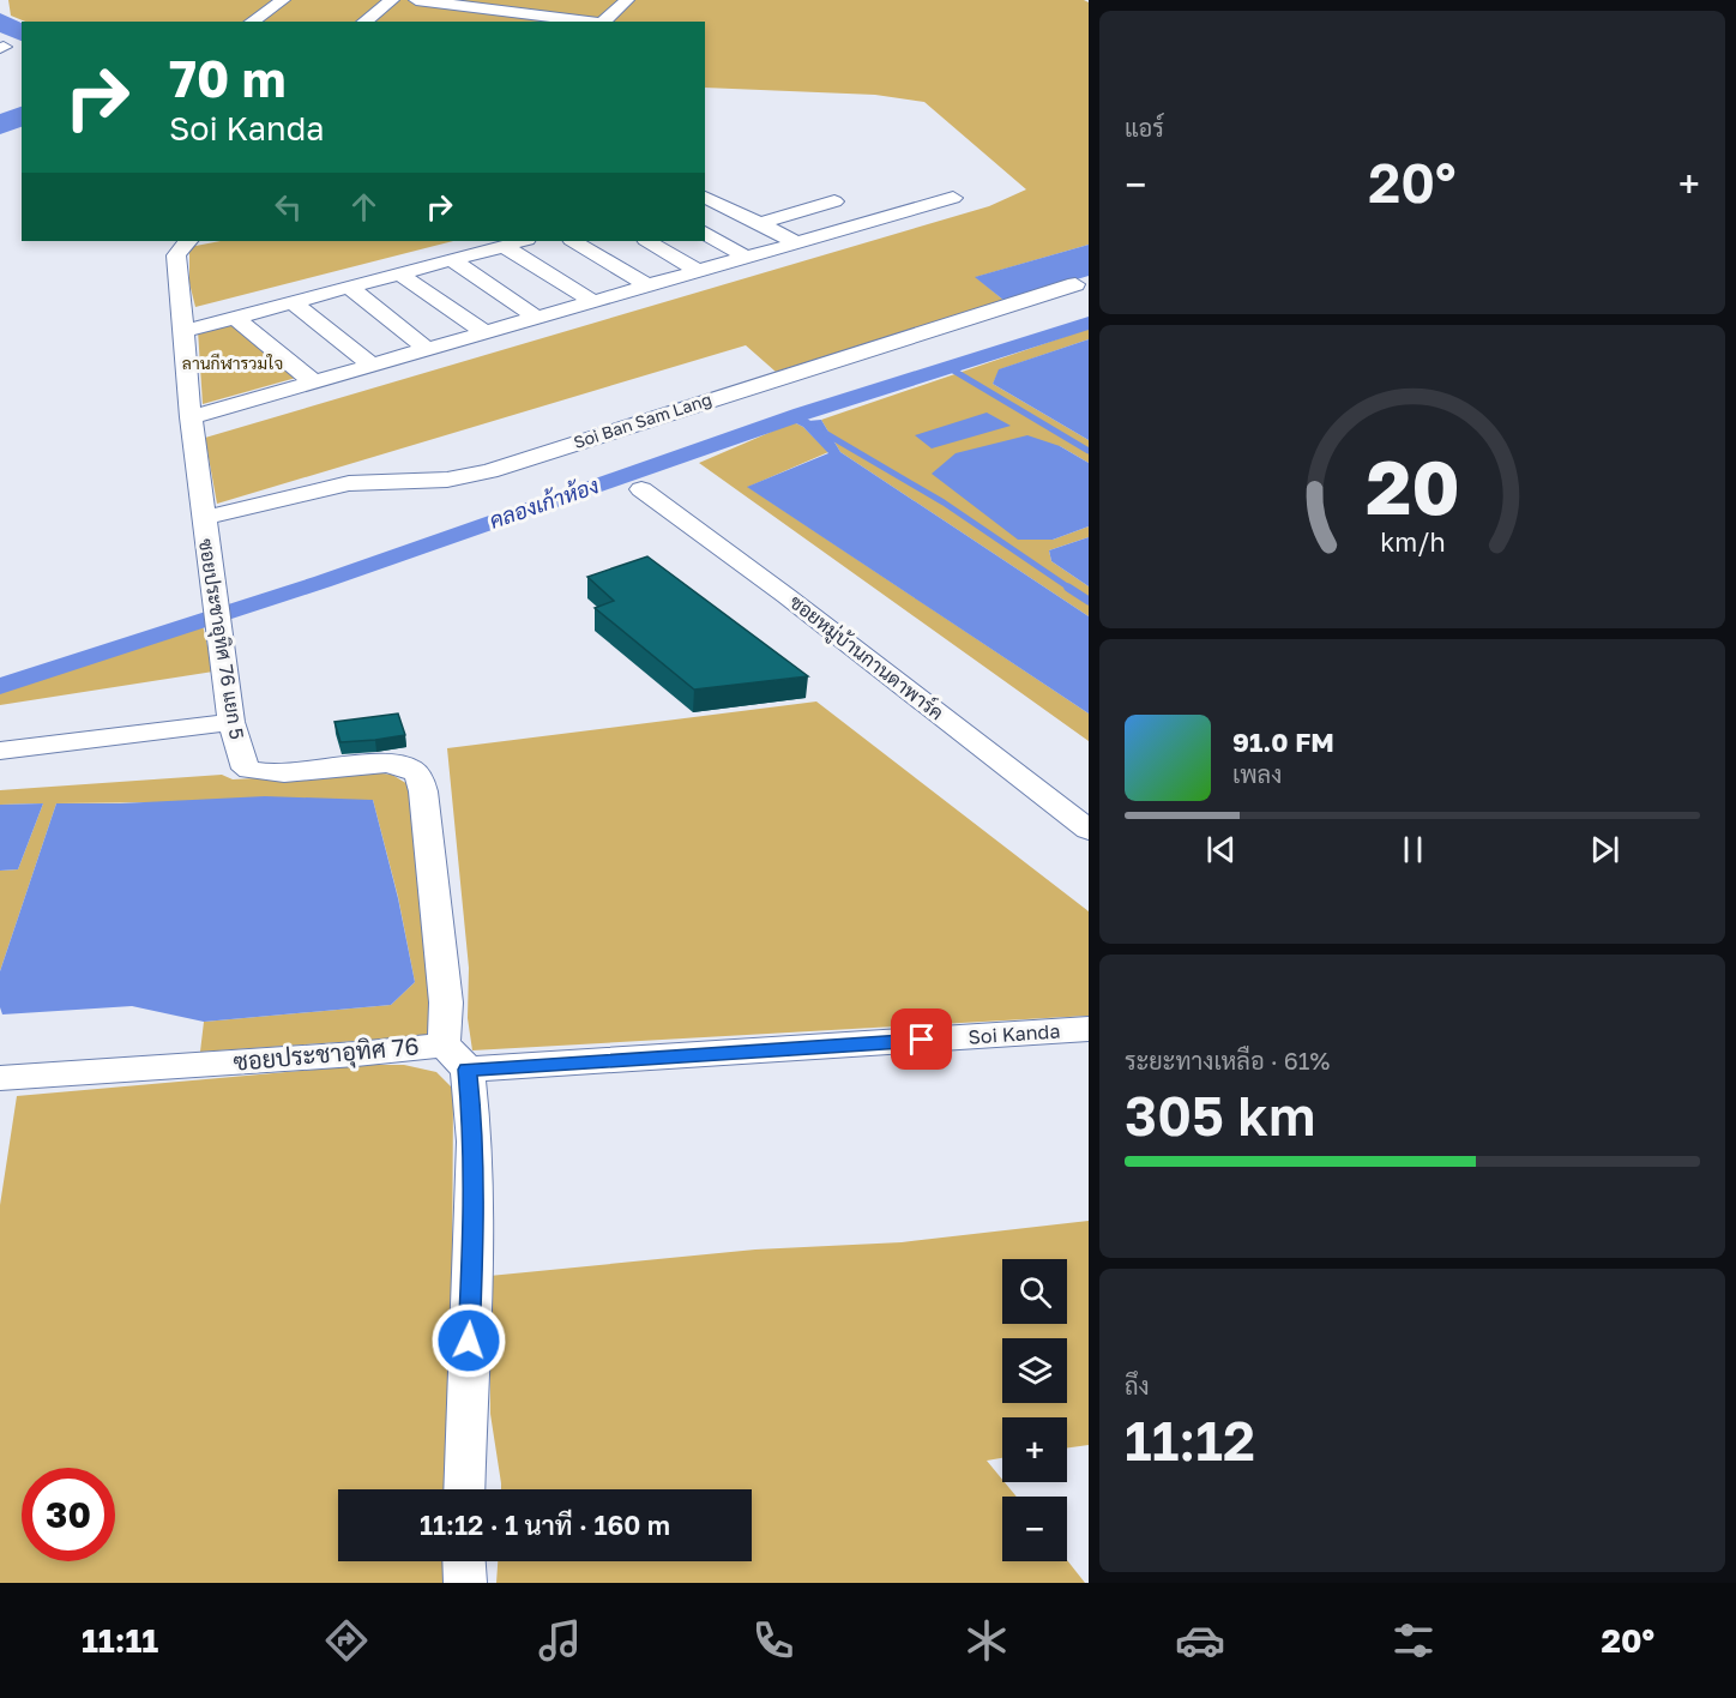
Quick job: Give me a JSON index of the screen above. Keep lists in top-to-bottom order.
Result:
{
  "streets": {
    "street": [
      "Soi Ban Sam Lang",
      "ซอยประชาอุทิศ 76 แยก 5",
      "ซอยหมู่บ้านกานดาพาร์ค",
      "Soi Kanda",
      "ซอยประชาอุทิศ 76"
    ]
  },
  "crossings": [
    ["Soi Ban Sam Lang", "ซอยประชาอุทิศ 76 แยก 5"],
    ["ซอยประชาอุทิศ 76 แยก 5", "Soi Kanda"],
    ["ซอยประชาอุทิศ 76 แยก 5", "ซอยประชาอุทิศ 76"],
    ["Soi Kanda", "ซอยประชาอุทิศ 76"]
  ],
  "water": ["คลองเก้าห้อง"],
  "parks": ["ลานกีฬารวมใจ"],
  "page": {
    "tile": [
      "แอร์",
      ["ระยะทางเหลือ · 61%", "305 km"],
      ["ถึง", "11:12"]
    ],
    "turn": ["70 m", "Soi Kanda"],
    "heat": ["−", "20°", "+"],
    "song": ["91.0 FM", "เพลง"],
    "map_buttons": ["+", "−"],
    "limit": "30",
    "trip": "11:12 · 1 นาที · 160 m",
    "tabs": ["11:11", "20°"],
    "gauge": ["20", "km/h"]
  }
}
